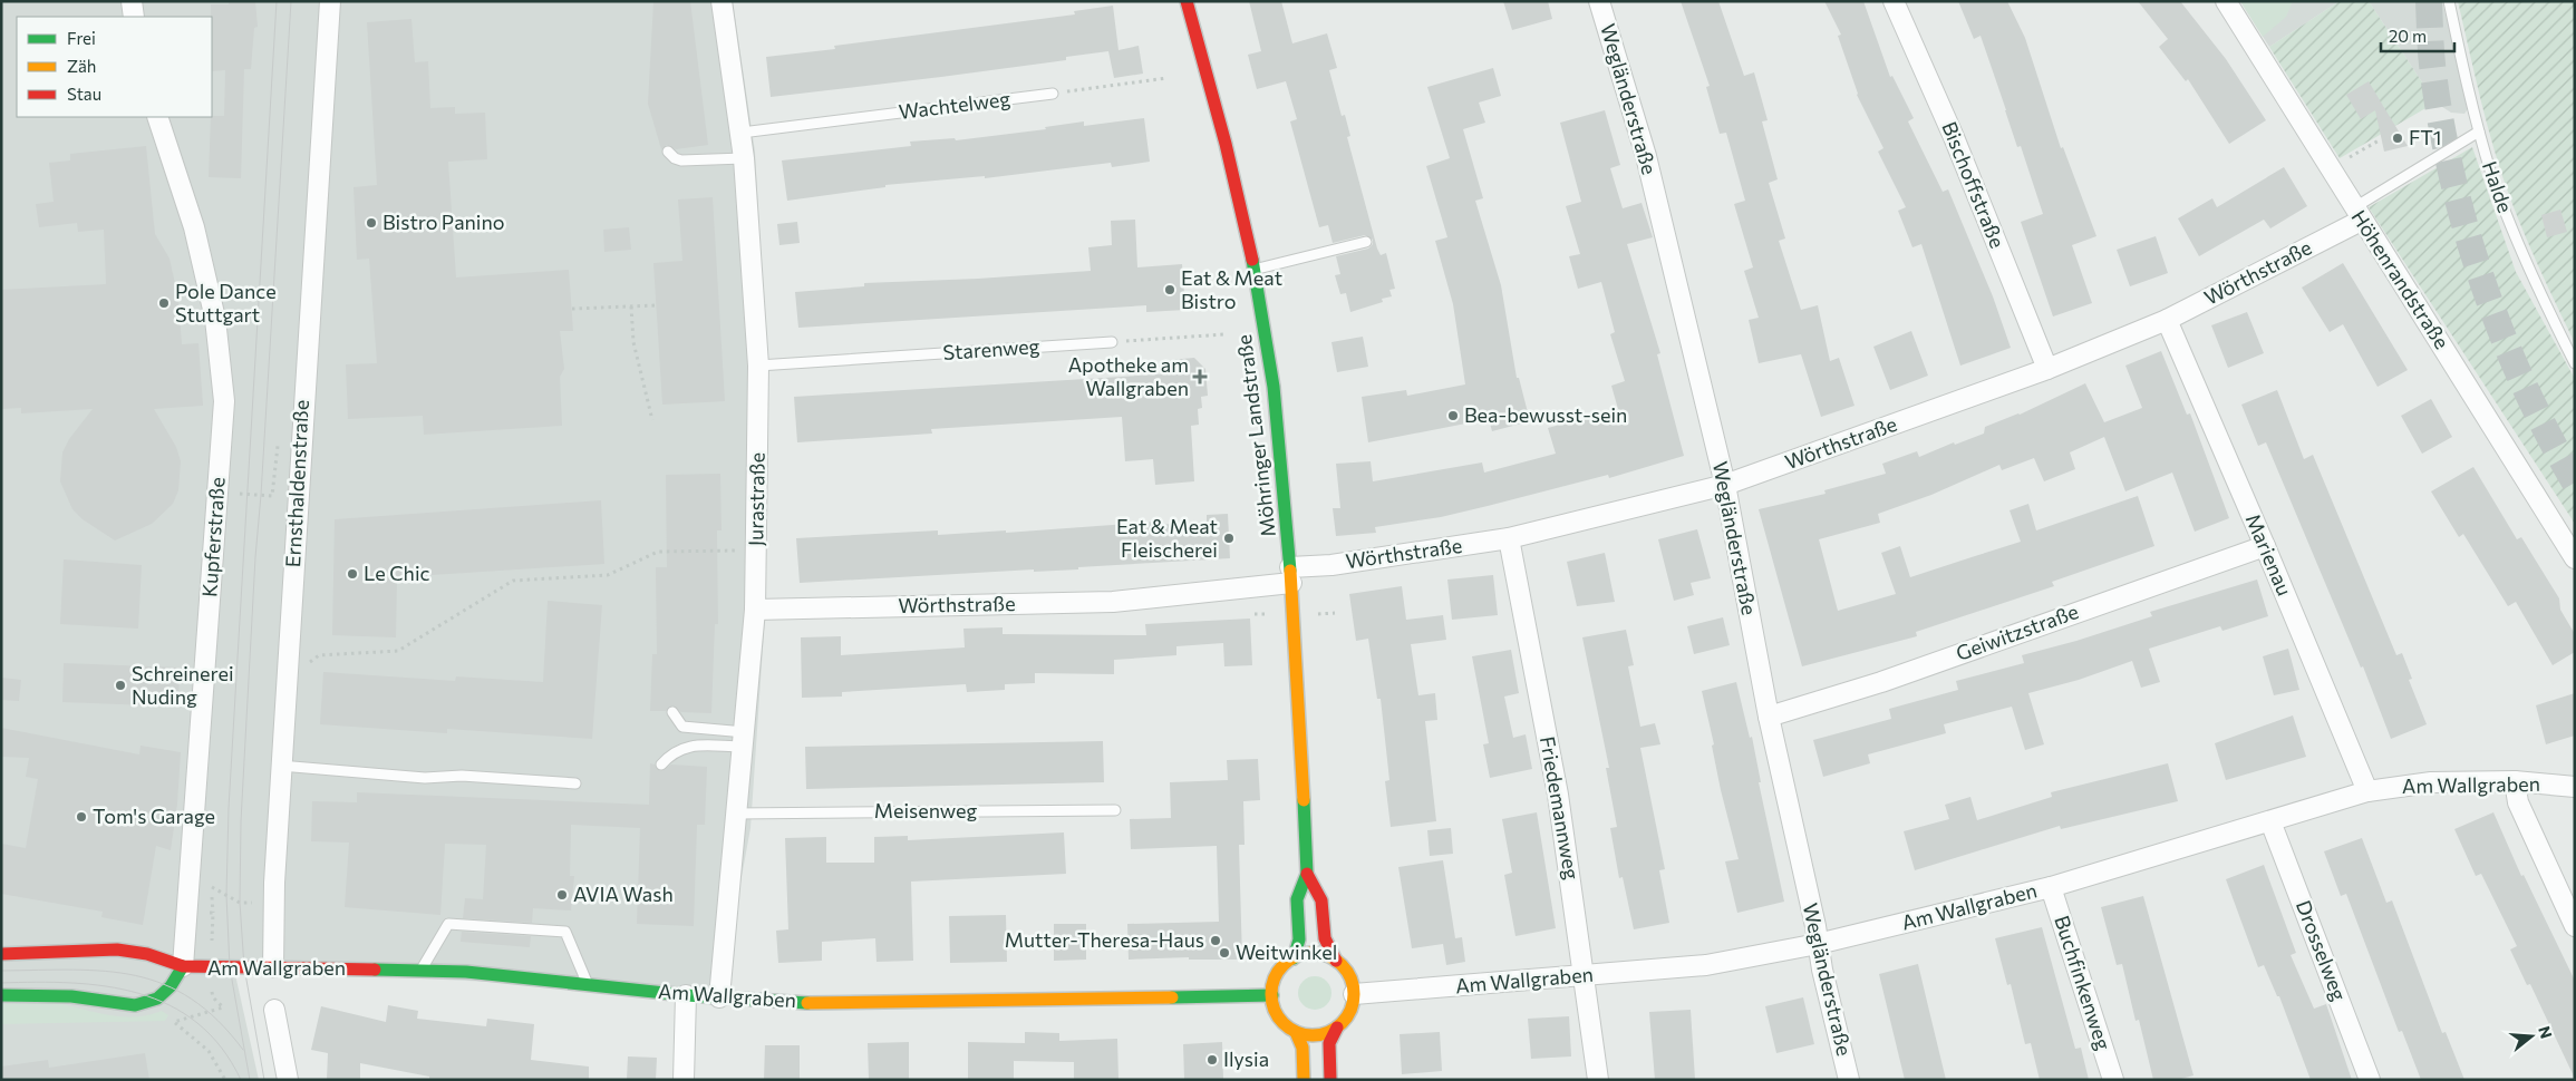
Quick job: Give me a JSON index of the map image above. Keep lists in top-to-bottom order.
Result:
{
  "streets": {
    "street": [
      "Wegländerstraße",
      "Bischoffstraße",
      "Wörthstraße",
      "Höhenrandstraße",
      "Möhringer Landstraße",
      "Ernsthaldenstraße",
      "Jurastraße",
      "Kupferstraße",
      "Marienau",
      "Geiwitzstraße",
      "Am Wallgraben",
      "Friedemannweg",
      "Drosselweg",
      "Buchfinkenweg"
    ],
    "lane": [
      "Wachtelweg",
      "Halde",
      "Starenweg",
      "Meisenweg"
    ]
  },
  "crossings": [
    ["Wegländerstraße", "Wörthstraße"],
    ["Wegländerstraße", "Geiwitzstraße"],
    ["Wegländerstraße", "Am Wallgraben"],
    ["Wachtelweg", "Jurastraße"],
    ["Bischoffstraße", "Wörthstraße"],
    ["Wörthstraße", "Höhenrandstraße"],
    ["Wörthstraße", "Möhringer Landstraße"],
    ["Wörthstraße", "Jurastraße"],
    ["Wörthstraße", "Marienau"],
    ["Wörthstraße", "Friedemannweg"],
    ["Starenweg", "Jurastraße"],
    ["Möhringer Landstraße", "Am Wallgraben"],
    ["Ernsthaldenstraße", "Am Wallgraben"],
    ["Jurastraße", "Am Wallgraben"],
    ["Jurastraße", "Meisenweg"],
    ["Kupferstraße", "Am Wallgraben"],
    ["Marienau", "Geiwitzstraße"],
    ["Marienau", "Am Wallgraben"],
    ["Am Wallgraben", "Friedemannweg"],
    ["Am Wallgraben", "Drosselweg"],
    ["Am Wallgraben", "Buchfinkenweg"]
  ],
  "places": {
    "other": [
      "FT1",
      "Bistro Panino",
      "Eat & Meat Bistro",
      "Pole Dance Stuttgart",
      "Bea-bewusst-sein",
      "Eat & Meat Fleischerei",
      "Le Chic",
      "Schreinerei Nuding",
      "Tom's Garage",
      "AVIA Wash",
      "Mutter-Theresa-Haus",
      "Weitwinkel",
      "Ilysia"
    ],
    "health": ["Apotheke am Wallgraben"]
  },
  "legend": ["Frei", "Zäh", "Stau"],
  "scale_bar": "20 m",
  "north": "right"
}
